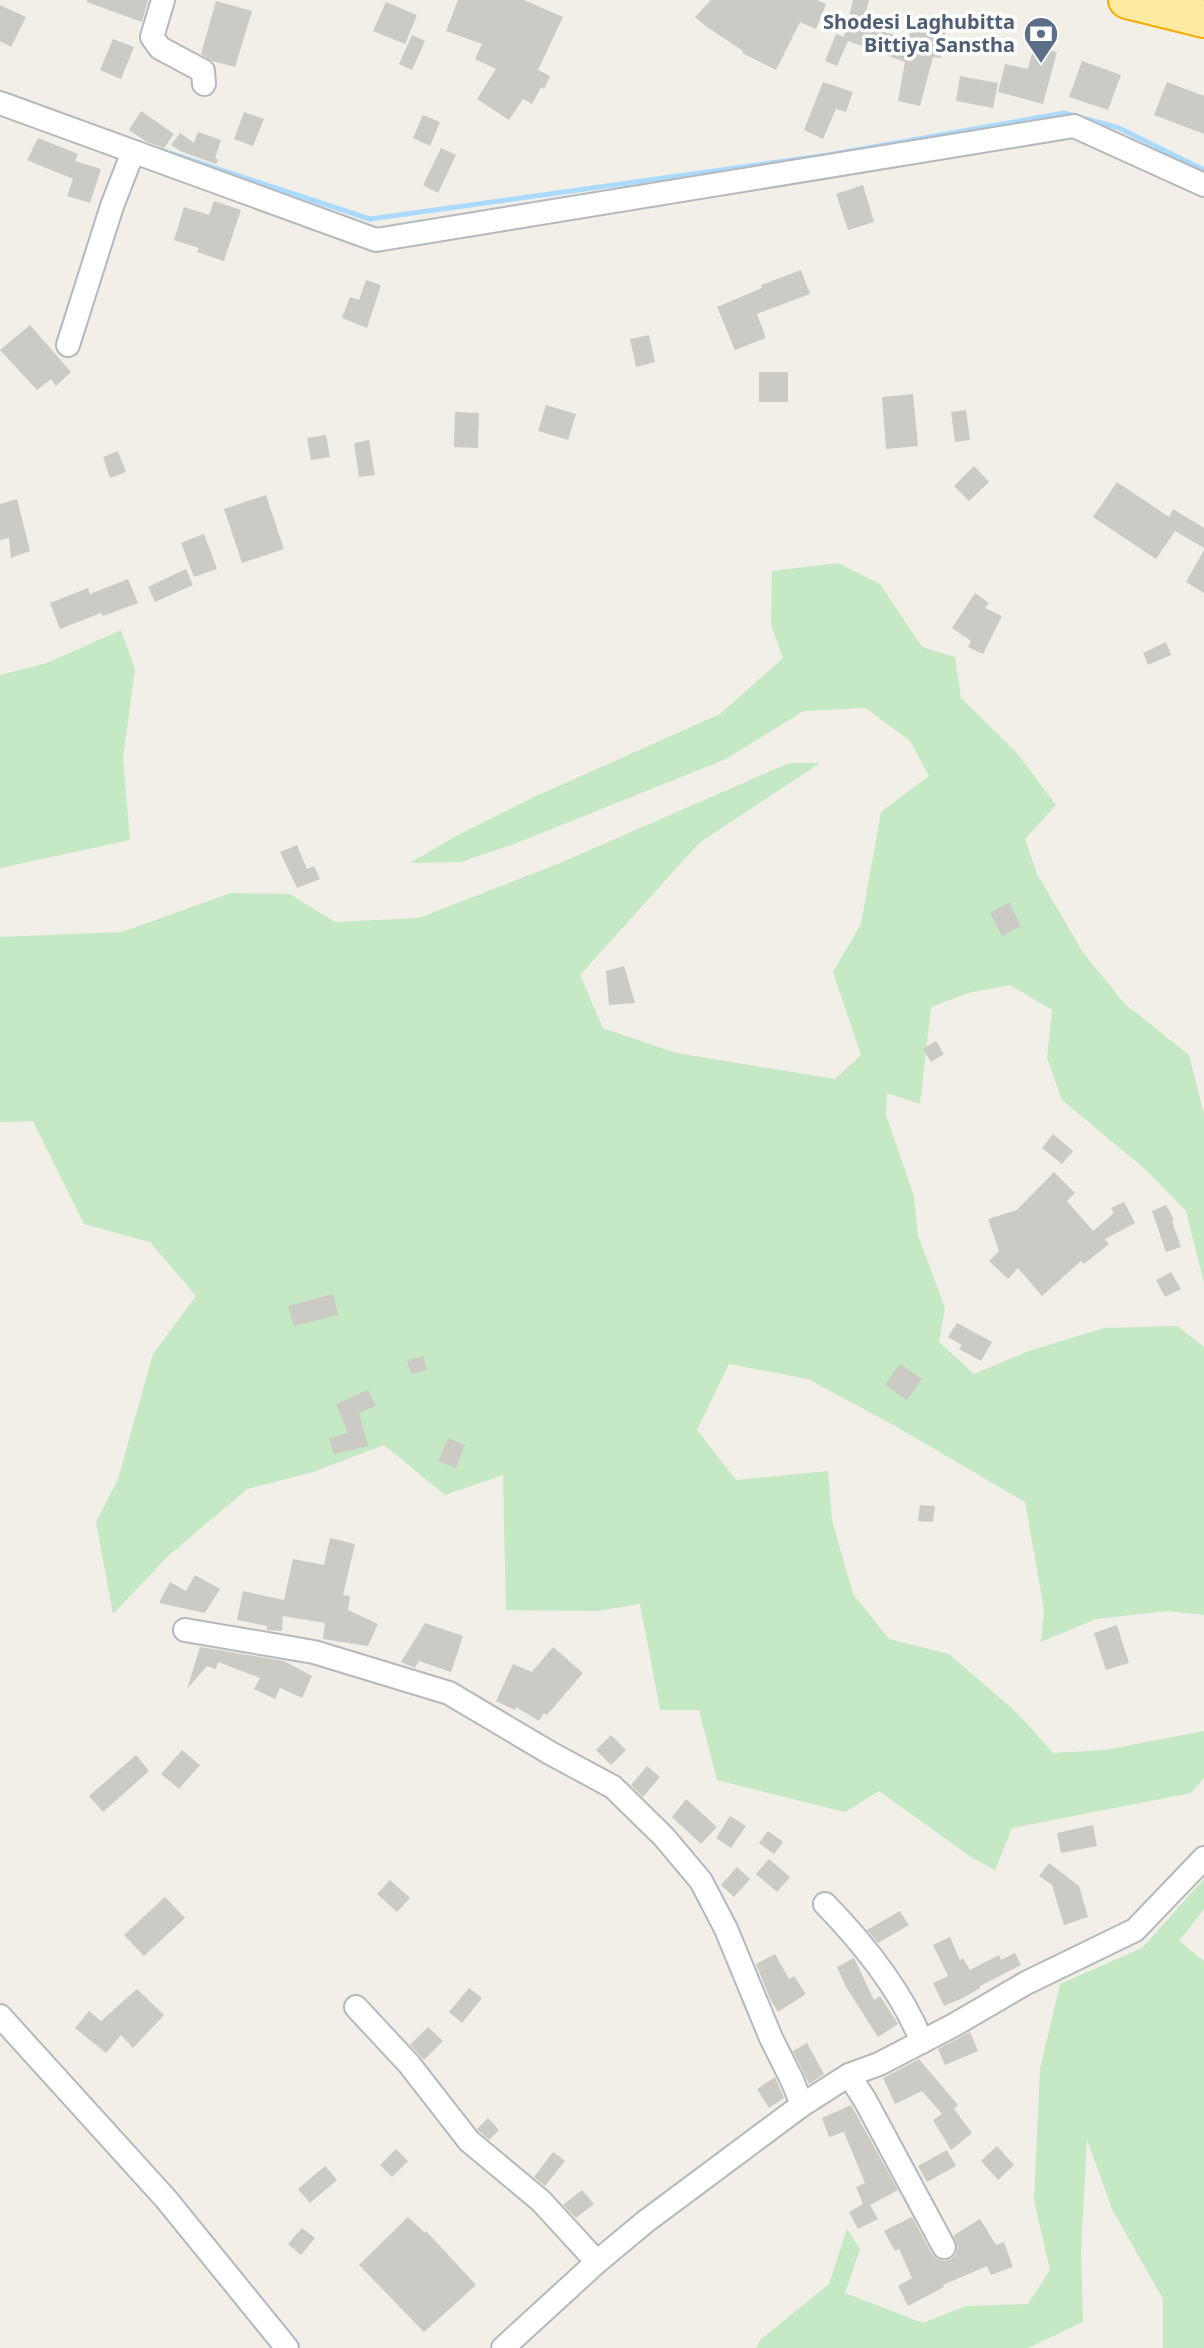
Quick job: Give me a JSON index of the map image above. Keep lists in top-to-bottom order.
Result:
{
  "places": {
    "bank": ["Shodesi Laghubitta Bittiya Sanstha"]
  }
}
